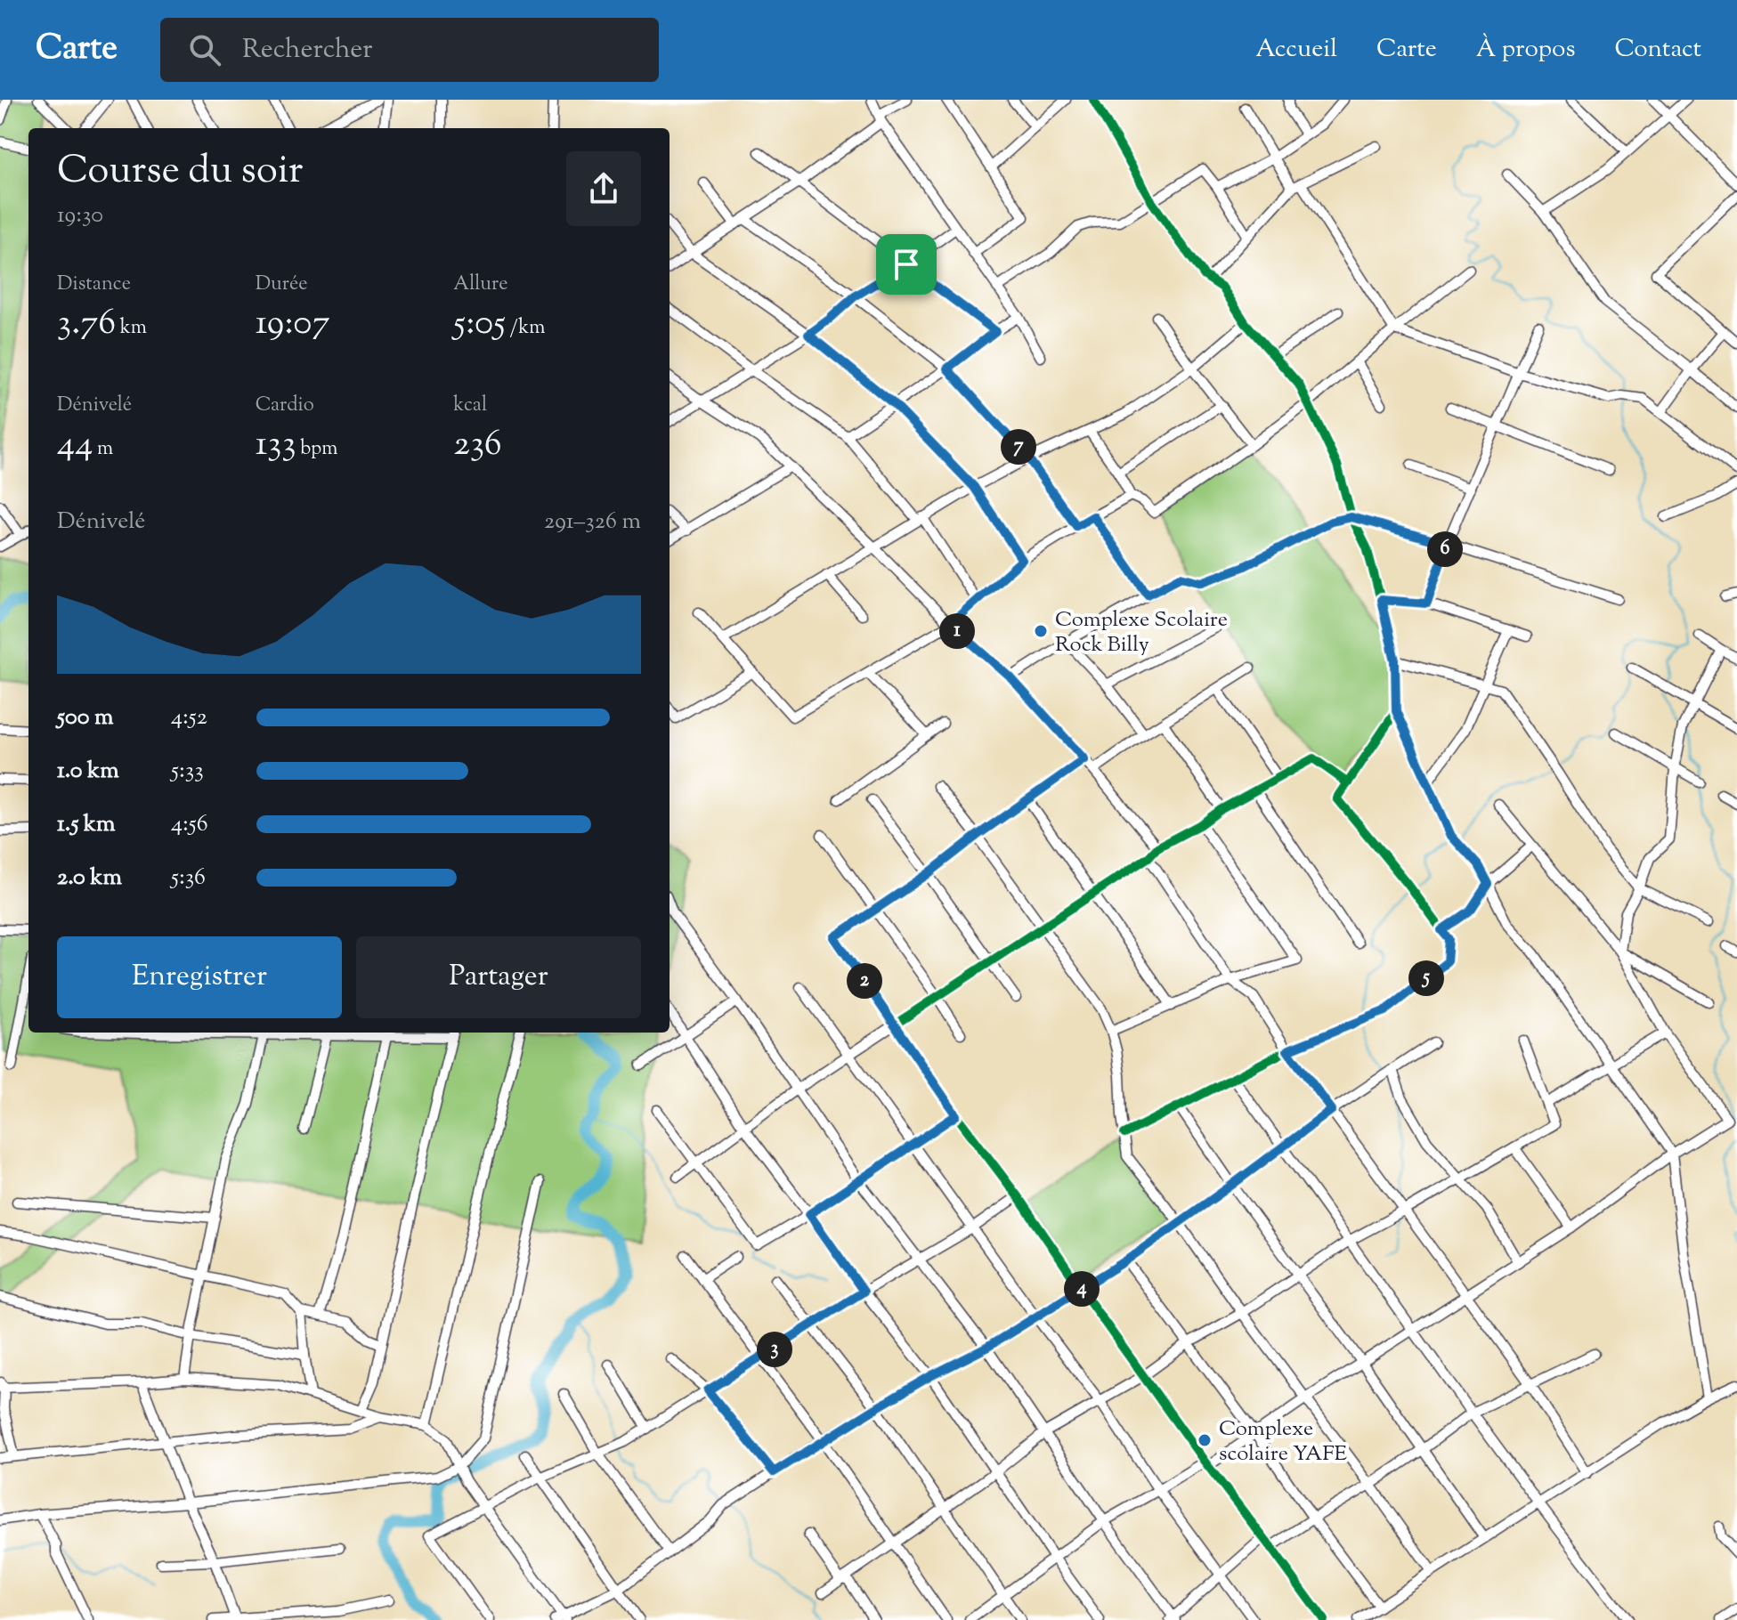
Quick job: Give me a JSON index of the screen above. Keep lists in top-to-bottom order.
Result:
{
  "places": ["Complexe Scolaire Rock Billy", "Complexe scolaire YAFE"],
  "page": {
    "header": "Carte",
    "search": "Rechercher",
    "nav": [
      "Accueil",
      "Carte",
      "À propos",
      "Contact"
    ],
    "heading": ["Course du soir", "19:30"],
    "stats": [
      ["Distance", "3.76 km"],
      ["Durée", "19:07"],
      ["Allure", "5:05 /km"],
      ["Dénivelé", "44 m"],
      ["Cardio", "133 bpm"],
      ["kcal", "236"]
    ],
    "pins": [
      "7",
      "6",
      "1",
      "5",
      "2",
      "4",
      "3"
    ],
    "chart": ["Dénivelé", "291–326 m"],
    "list": [
      {
        "name": "500 m",
        "note": "4:52"
      },
      {
        "name": "1.0 km",
        "note": "5:33"
      },
      {
        "name": "1.5 km",
        "note": "4:56"
      },
      {
        "name": "2.0 km",
        "note": "5:36"
      }
    ],
    "buttons": ["Enregistrer", "Partager"]
  }
}
